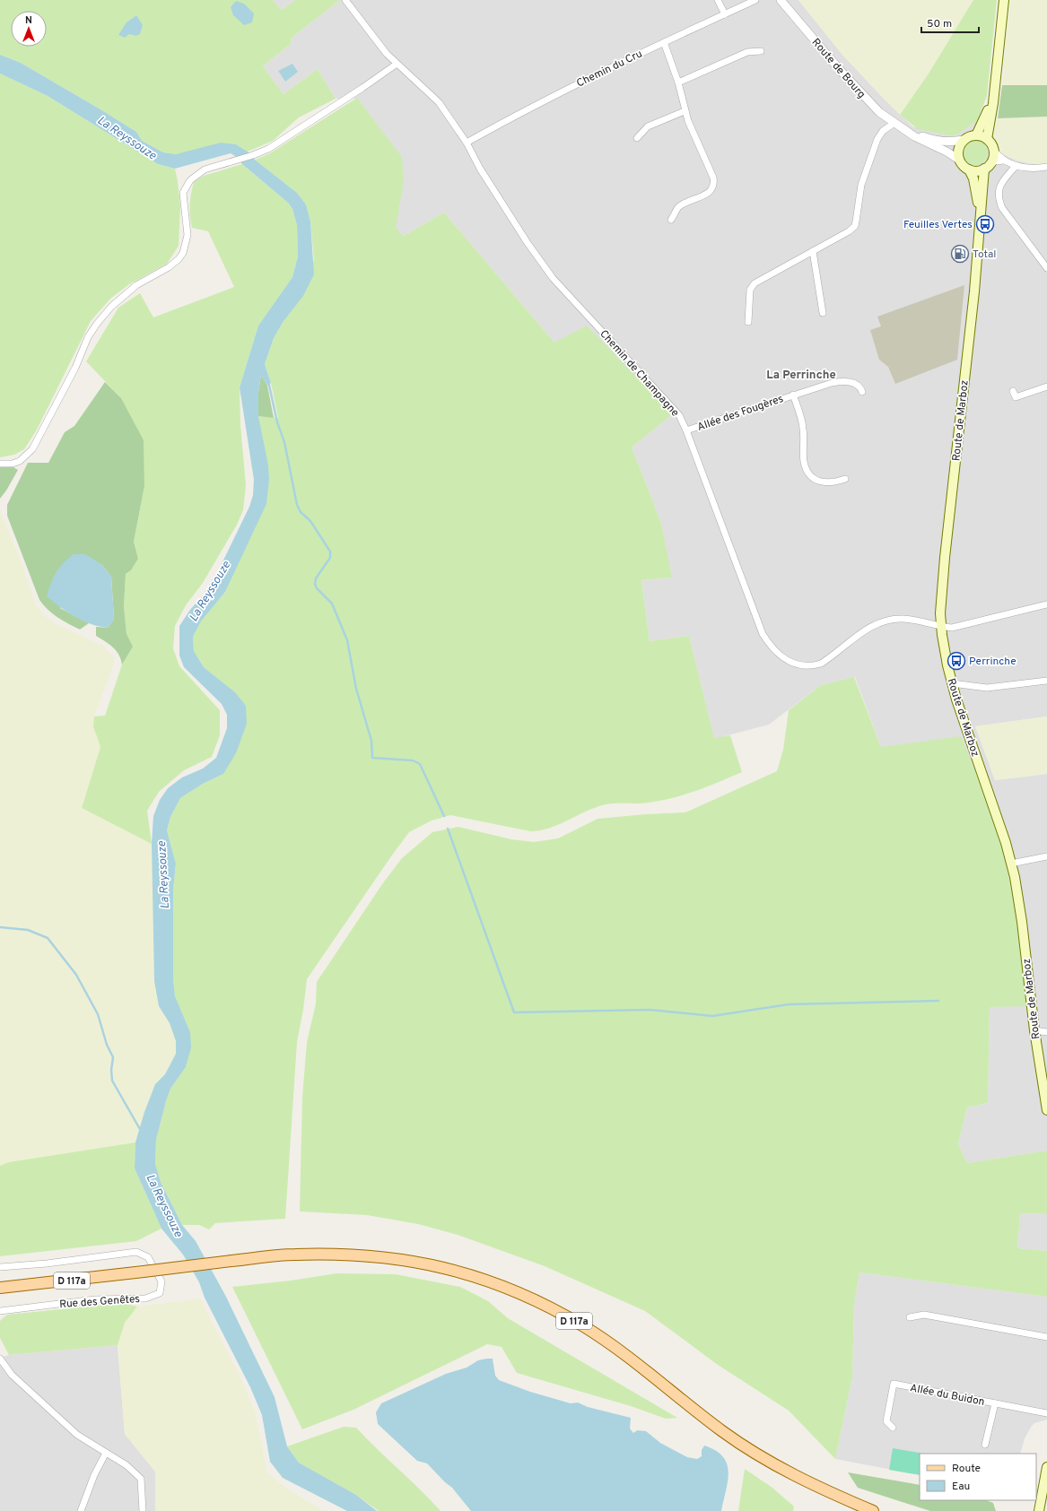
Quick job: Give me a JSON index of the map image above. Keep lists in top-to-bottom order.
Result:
{
  "streets": {
    "main road": ["Route de Marboz", "D 117a"],
    "street": [
      "Chemin du Cru",
      "Route de Bourg",
      "Chemin de Champagne",
      "Allée des Fougères",
      "Rue des Genêtes",
      "Allée du Buidon"
    ]
  },
  "crossings": [
    ["Chemin du Cru", "Chemin de Champagne"],
    ["Route de Bourg", "Route de Marboz"],
    ["Chemin de Champagne", "Allée des Fougères"],
    ["Chemin de Champagne", "Route de Marboz"]
  ],
  "districts": ["La Perrinche"],
  "water": ["La Reyssouze"],
  "places": {
    "bus stop": ["Feuilles Vertes", "Perrinche"],
    "fuel station": ["Total"]
  },
  "legend": ["Route", "Eau"],
  "scale_bar": "50 m",
  "north": "top"
}
